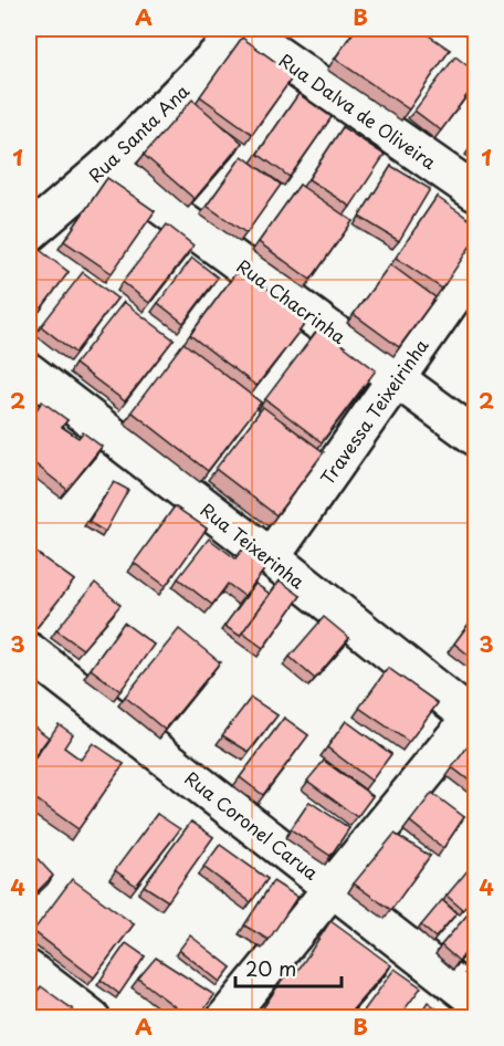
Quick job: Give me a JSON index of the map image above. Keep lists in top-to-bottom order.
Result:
{
  "streets": {
    "street": [
      "Rua Dalva de Oliveira",
      "Rua Santa Ana",
      "Rua Chacrinha",
      "Travessa Teixeirinha",
      "Rua Teixerinha",
      "Rua Coronel Carua"
    ]
  },
  "crossings": [
    ["Rua Dalva de Oliveira", "Rua Santa Ana"],
    ["Rua Santa Ana", "Rua Chacrinha"],
    ["Rua Chacrinha", "Travessa Teixeirinha"],
    ["Travessa Teixeirinha", "Rua Teixerinha"]
  ],
  "scale_bar": "20 m",
  "grid": {
    "columns": ["A", "B"],
    "rows": [
      "1",
      "2",
      "3",
      "4"
    ]
  }
}
